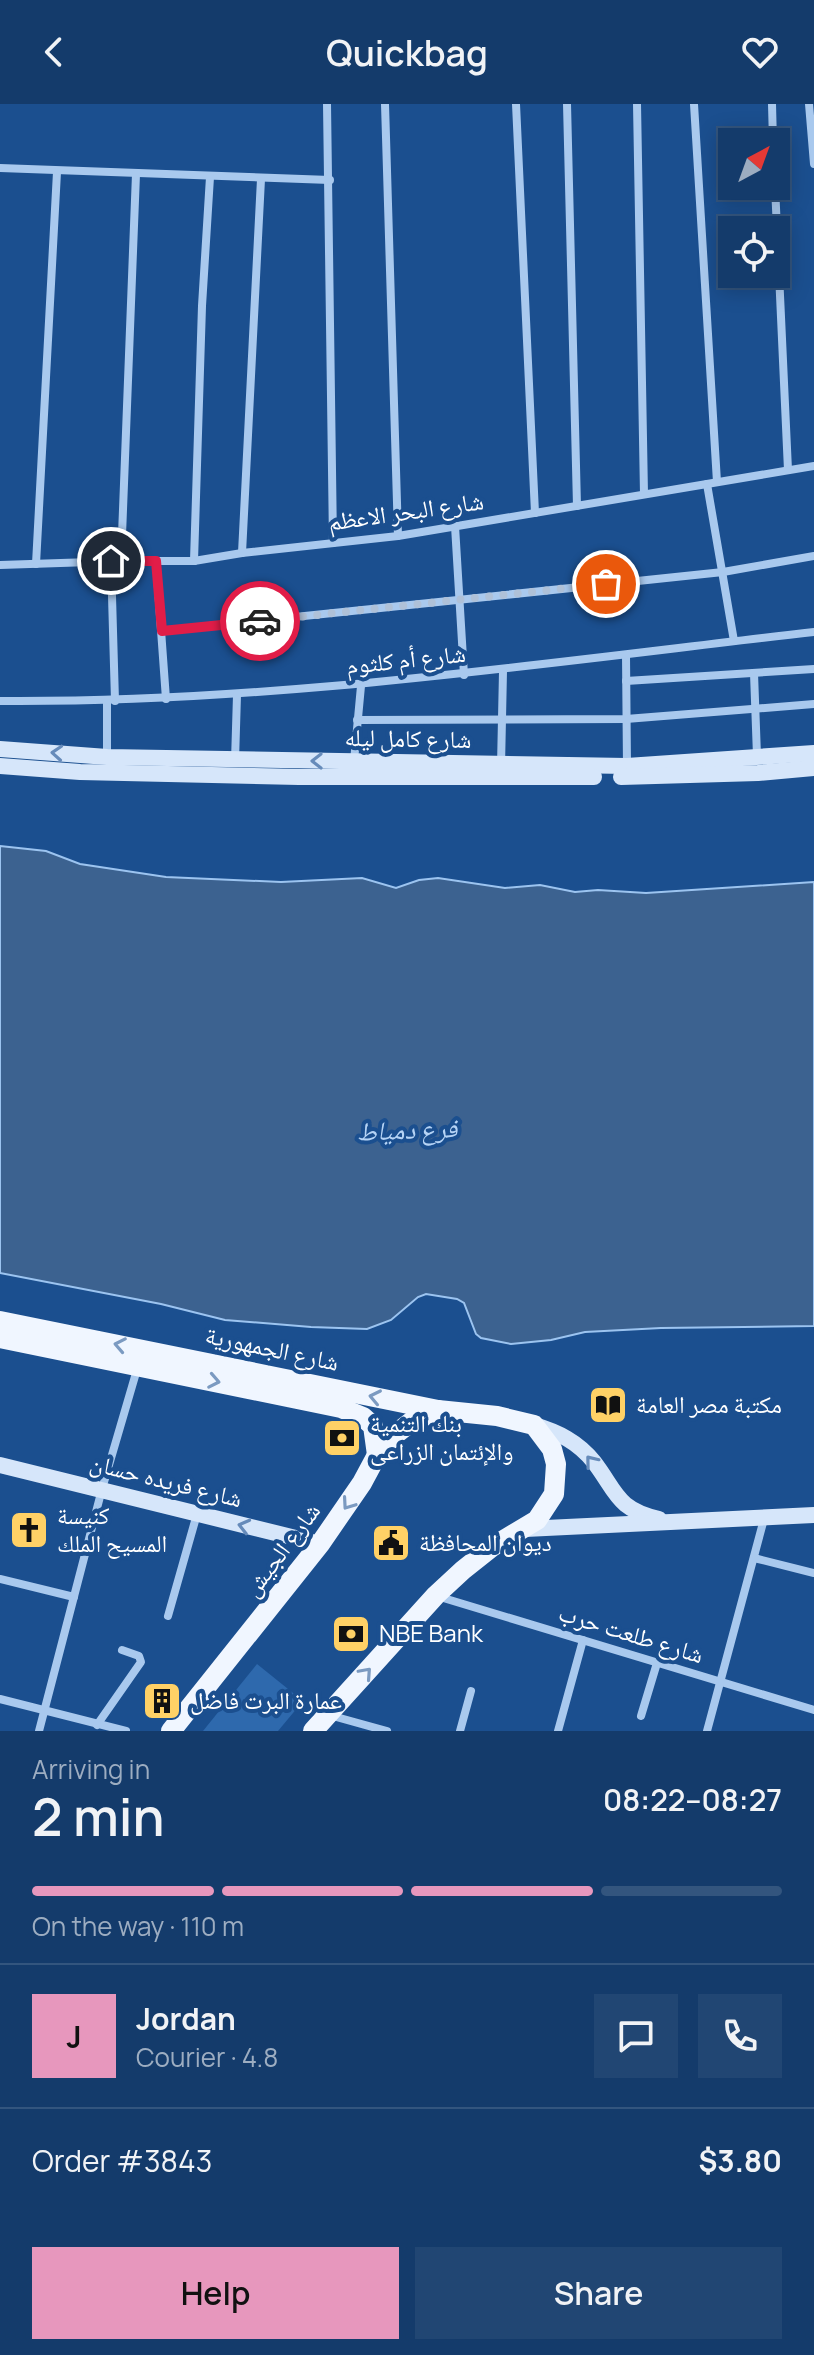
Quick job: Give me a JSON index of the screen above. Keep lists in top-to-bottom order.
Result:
{
  "streets": {
    "main road": ["شارع الجمهورية", "شارع الجيش"],
    "street": [
      "شارع البحر الاعظم",
      "شارع أم كلثوم",
      "شارع كامل ليله",
      "شارع فريده حسان",
      "شارع طلعت حرب"
    ]
  },
  "crossings": [
    ["شارع الجمهورية", "شارع الجيش"],
    ["شارع فريده حسان", "شارع الجيش"]
  ],
  "one_way": ["شارع فريده حسان"],
  "water": ["فرع دمياط"],
  "places": {
    "library": ["مكتبة مصر العامة"],
    "bank": ["بنك التنمية والإئتمان الزراعى", "NBE Bank"],
    "church": ["كنيسة المسيح الملك"],
    "public building": ["ديوان المحافظة"],
    "building": ["عمارة البرت فاضل"]
  },
  "north": "top right",
  "page": {
    "header": "Quickbag",
    "heading": ["2 min", "Arriving in", "08:22–08:27"],
    "panel": [
      "Jordan",
      "Courier · 4.8",
      "Order #3843",
      "$3.80"
    ],
    "bar": "On the way · 110 m",
    "round": "J",
    "buttons": ["Help", "Share"]
  }
}
